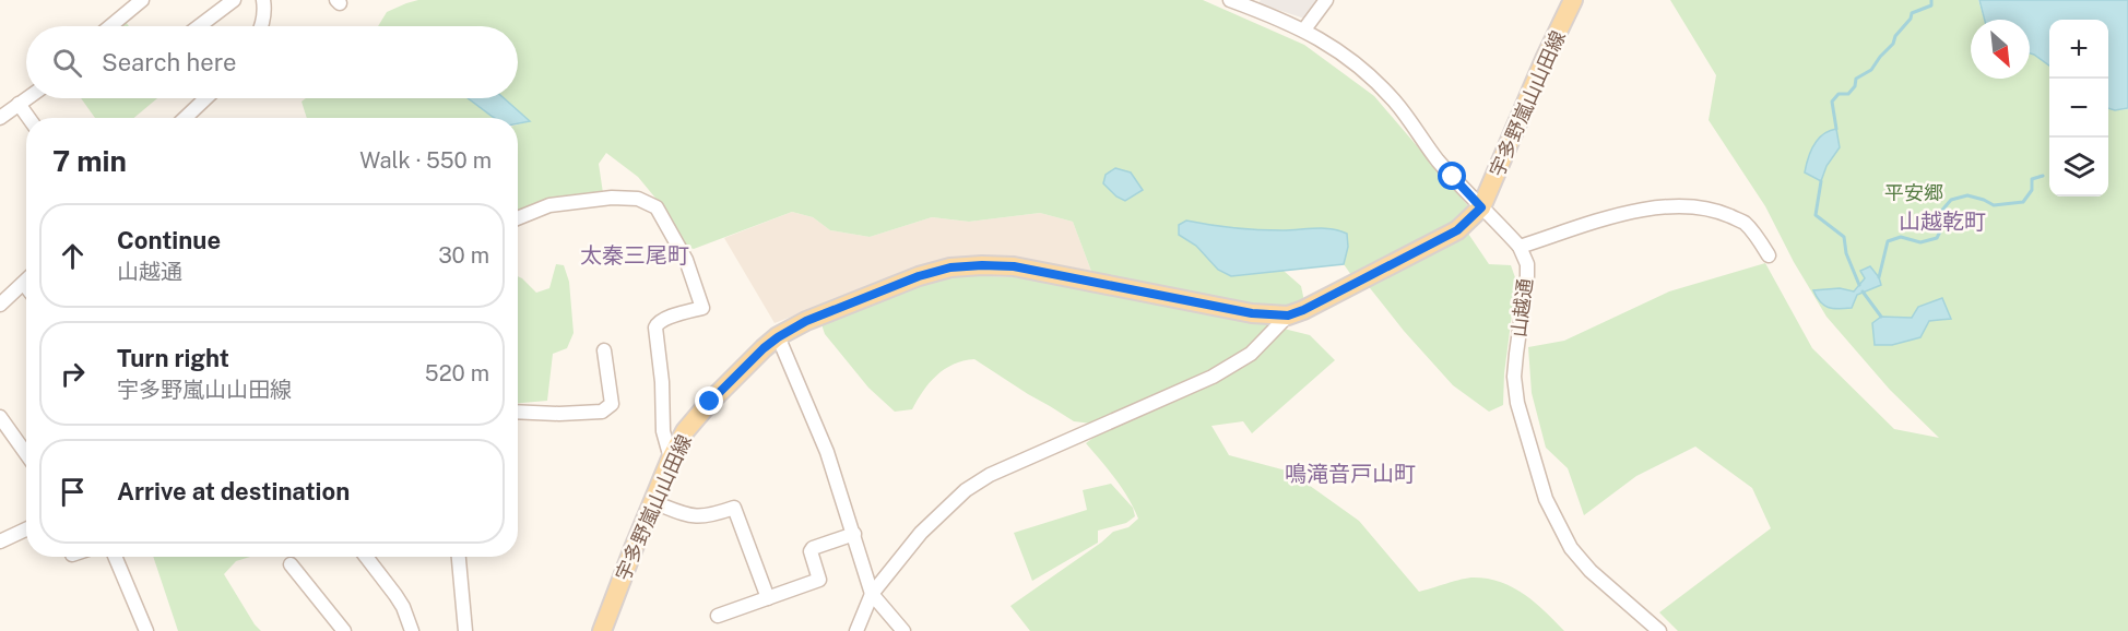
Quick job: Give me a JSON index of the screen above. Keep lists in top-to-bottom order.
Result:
{
  "streets": {
    "main road": ["宇多野嵐山山田線"],
    "street": ["山越通"]
  },
  "districts": ["山越乾町", "太秦三尾町", "鳴滝音戸山町"],
  "parks": ["平安郷"],
  "north": "bottom right",
  "page": {
    "map_buttons": ["+", "−"],
    "search": "Search here",
    "heading": ["7 min", "Walk · 550 m"],
    "list": [
      ["Continue", "山越通", "30 m"],
      ["Turn right", "宇多野嵐山山田線", "520 m"],
      "Arrive at destination"
    ]
  }
}
